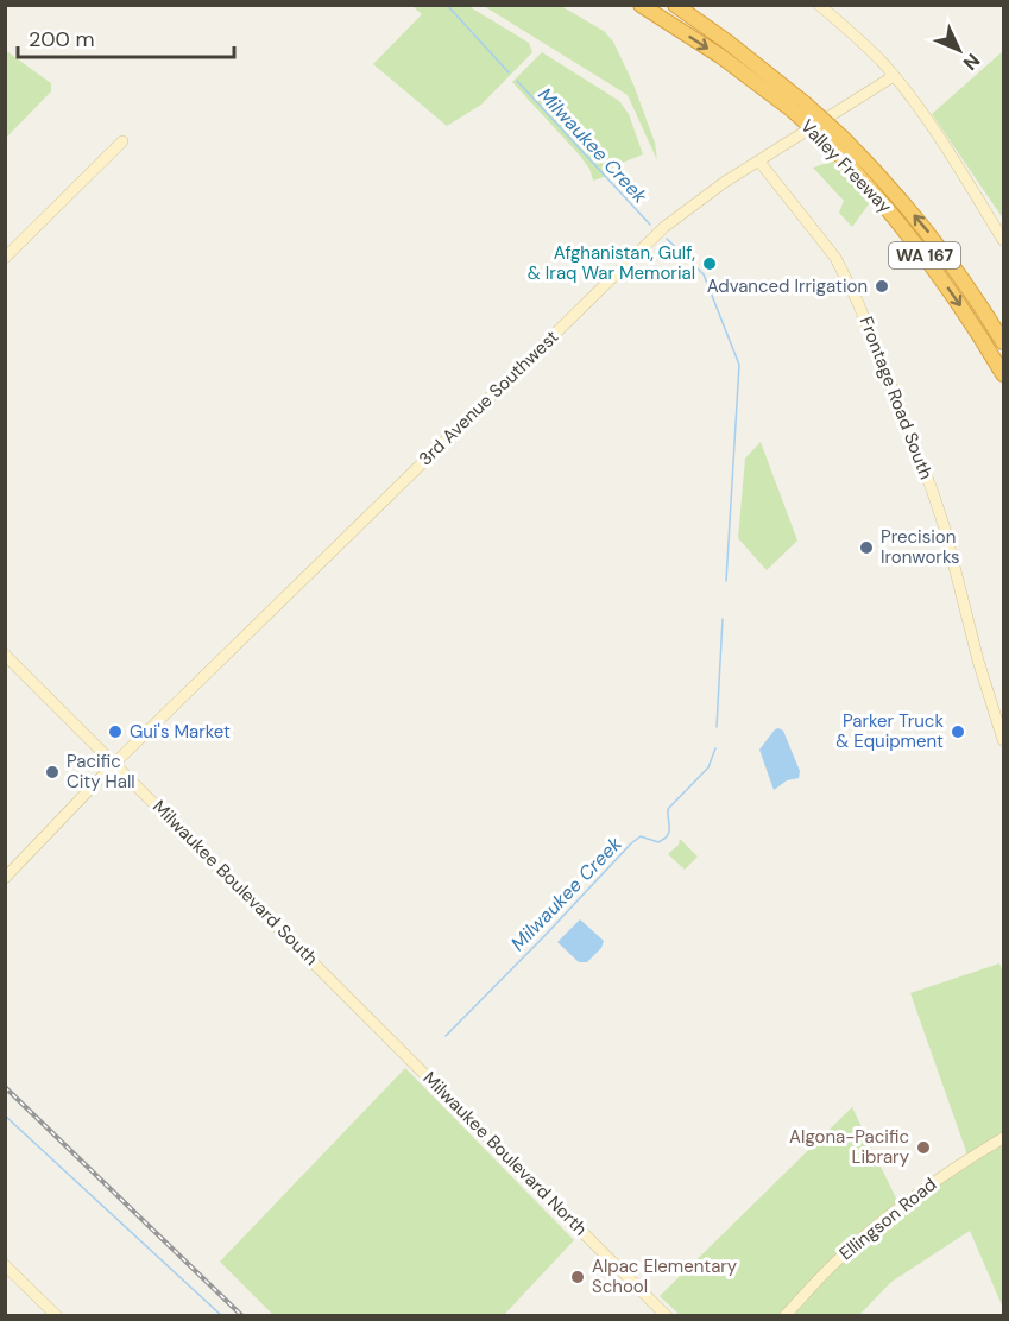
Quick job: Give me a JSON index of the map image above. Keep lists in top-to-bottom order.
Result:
{
  "streets": {
    "highway": ["Valley Freeway", "WA 167"],
    "street": [
      "3rd Avenue Southwest",
      "Frontage Road South",
      "Milwaukee Boulevard South",
      "Milwaukee Boulevard North",
      "Ellingson Road"
    ]
  },
  "crossings": [
    ["3rd Avenue Southwest", "Frontage Road South"],
    ["3rd Avenue Southwest", "Milwaukee Boulevard South"],
    ["Milwaukee Boulevard South", "Milwaukee Boulevard North"]
  ],
  "water": ["Milwaukee Creek"],
  "places": [
    "Afghanistan, Gulf, & Iraq War Memorial",
    "Advanced Irrigation",
    "Precision Ironworks",
    "Gui's Market",
    "Parker Truck & Equipment",
    "Pacific City Hall",
    "Algona-Pacific Library",
    "Alpac Elementary School"
  ],
  "scale_bar": "200 m",
  "north": "bottom right"
}
